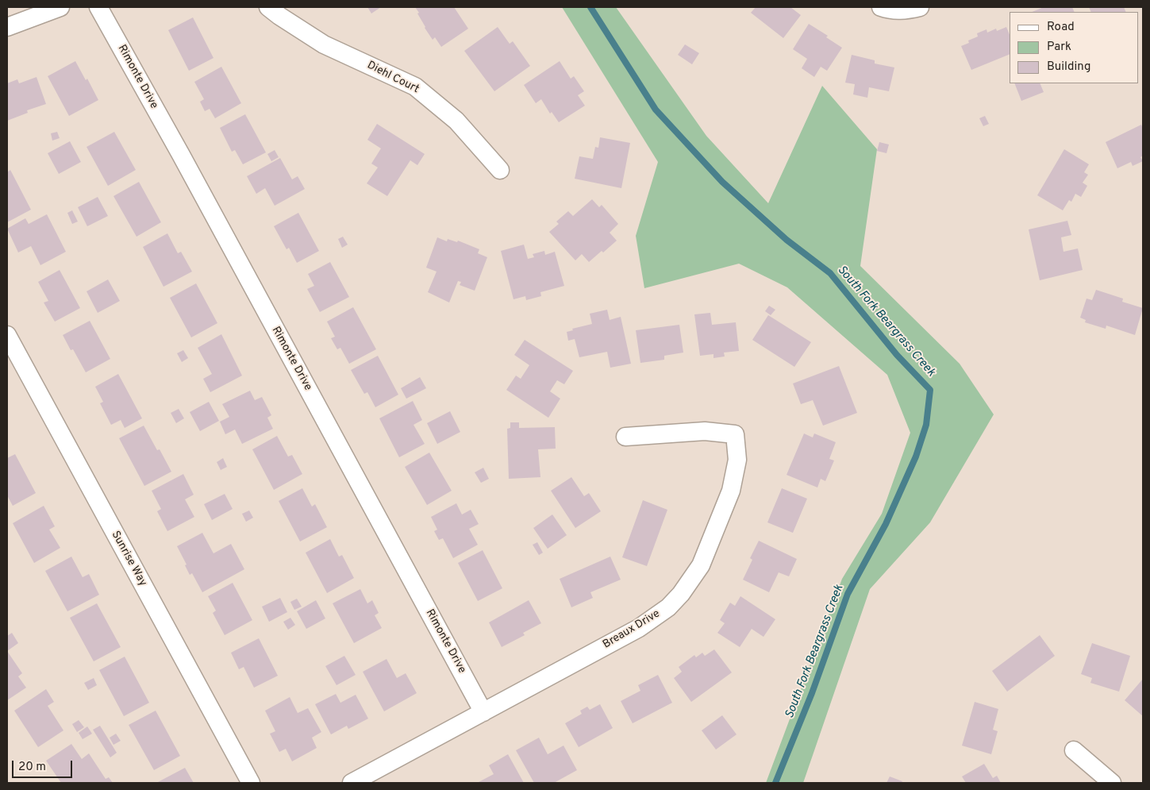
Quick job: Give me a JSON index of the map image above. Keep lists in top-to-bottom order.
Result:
{
  "streets": {
    "street": [
      "Rimonte Drive",
      "Diehl Court",
      "Sunrise Way",
      "Breaux Drive"
    ]
  },
  "crossings": [
    ["Rimonte Drive", "Breaux Drive"]
  ],
  "water": ["South Fork Beargrass Creek"],
  "legend": ["Road", "Park", "Building"],
  "scale_bar": "20 m"
}
